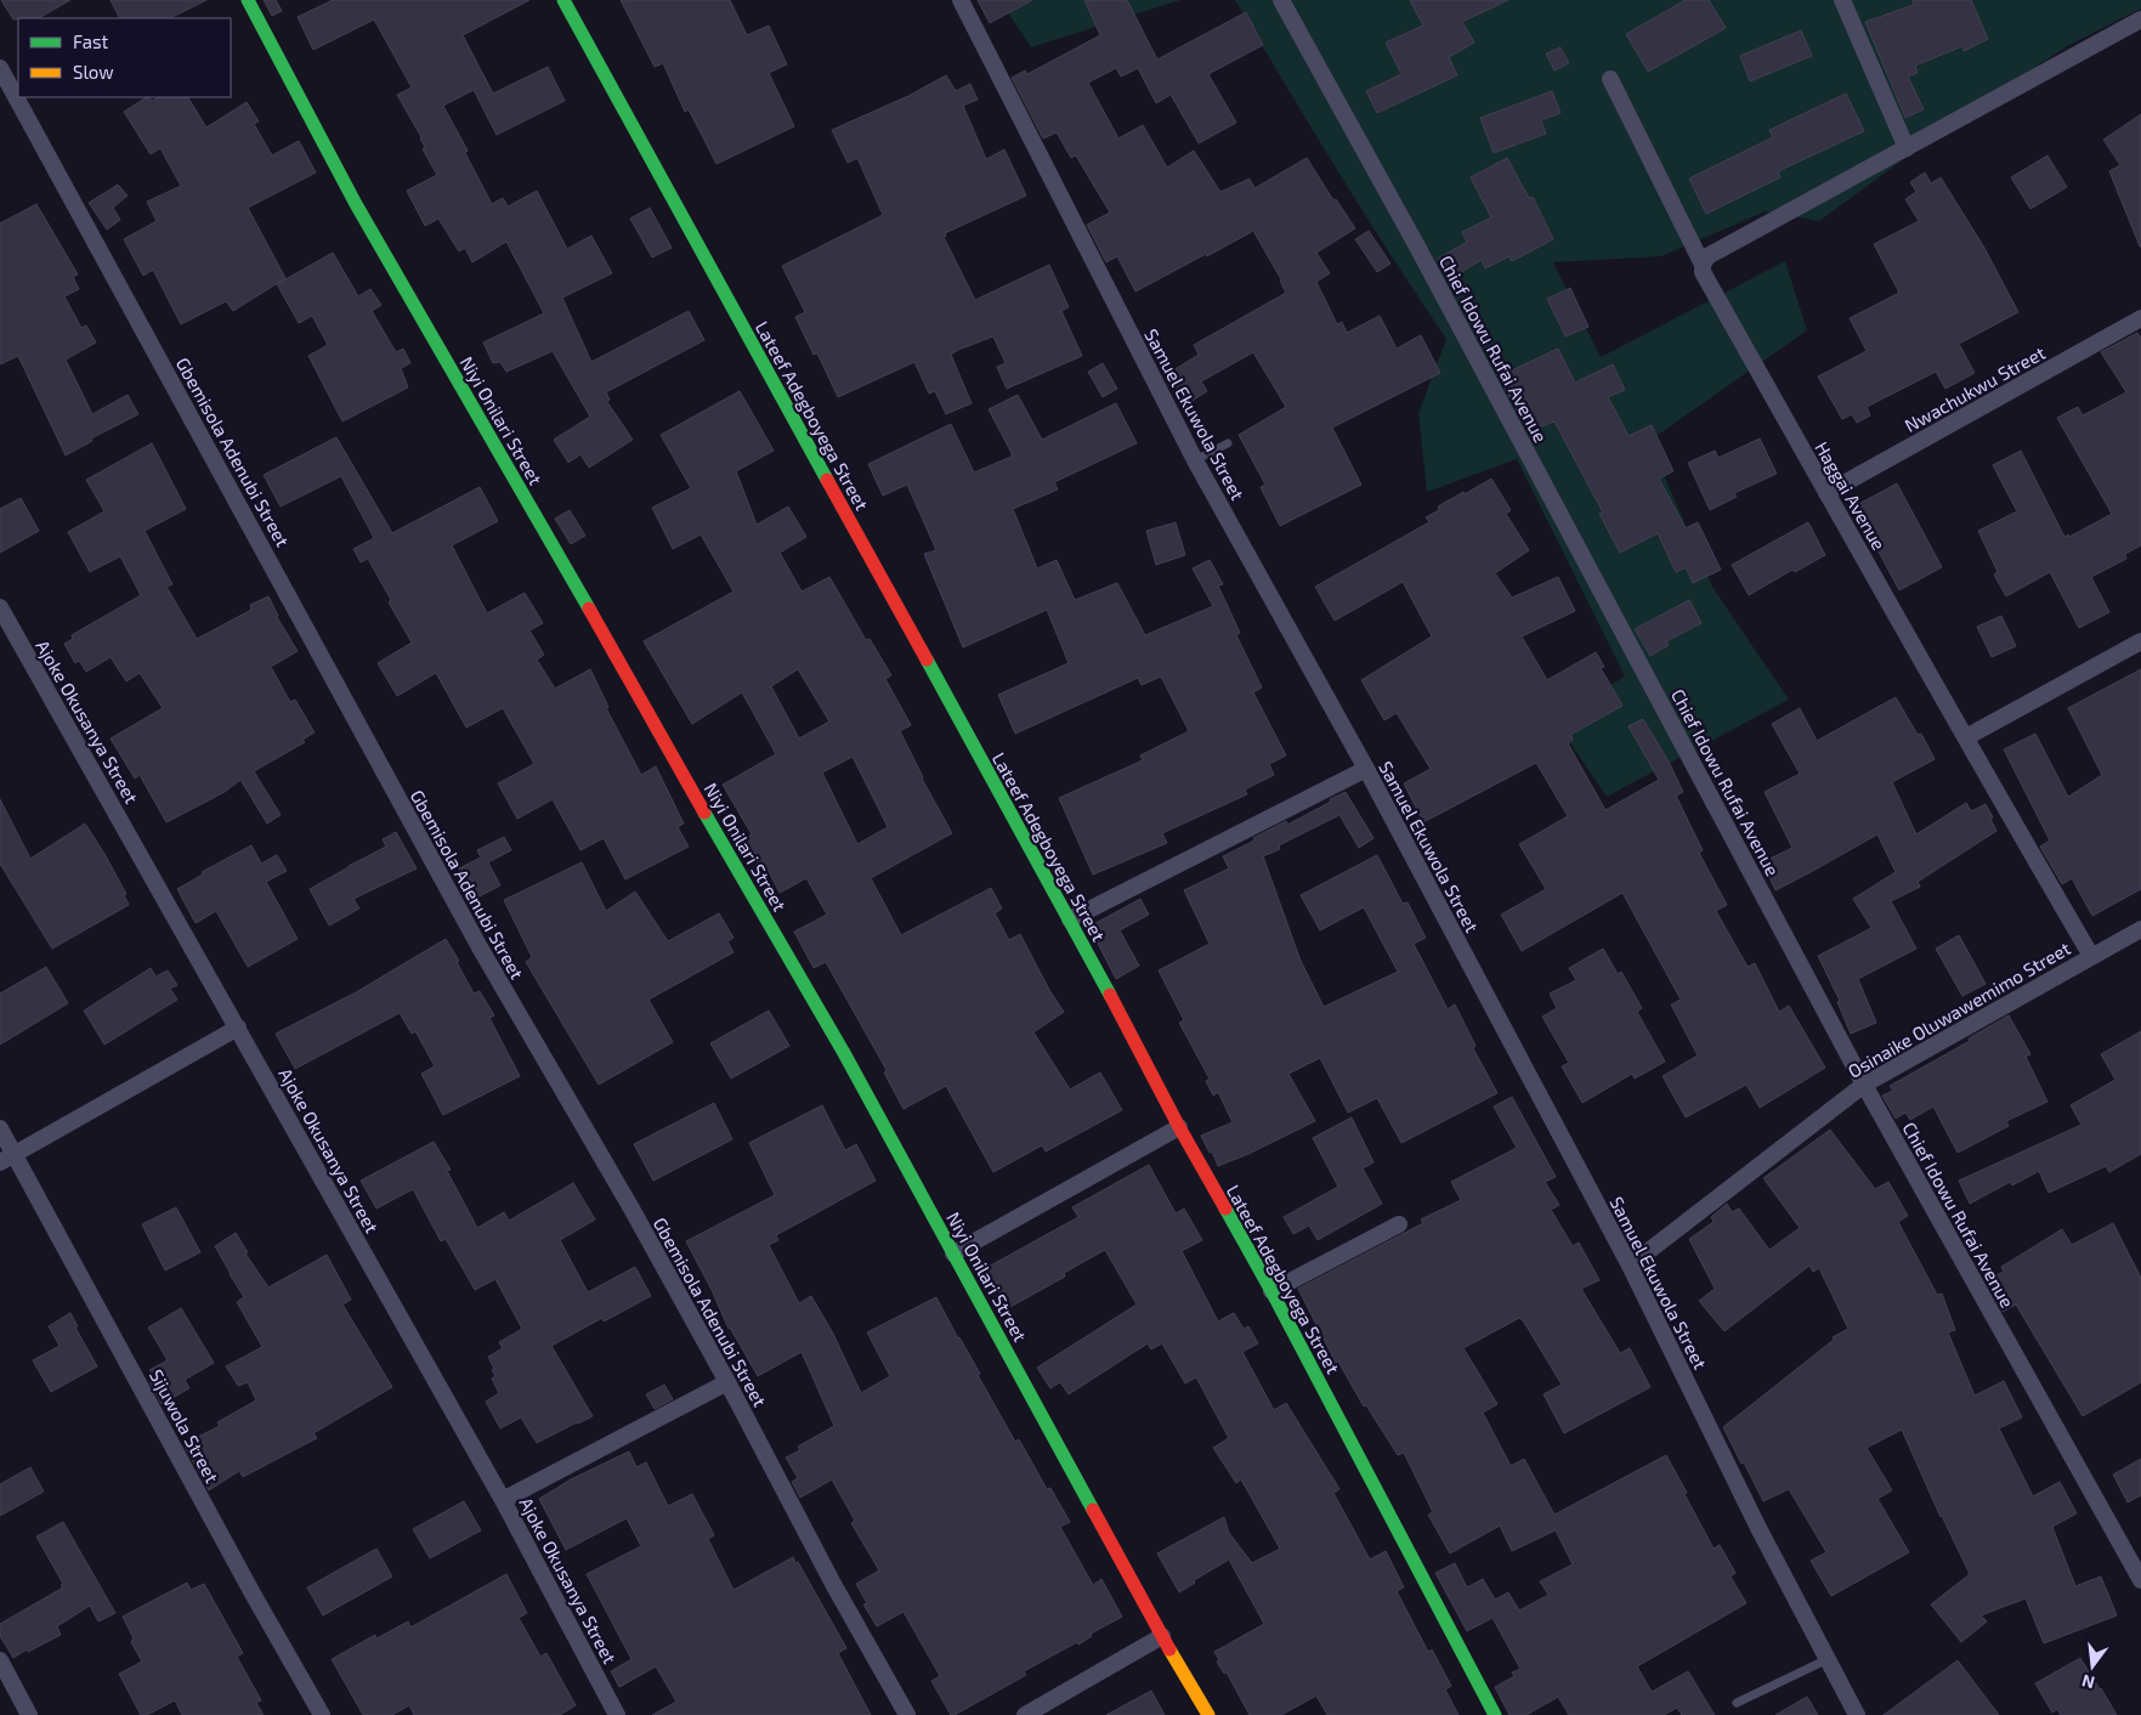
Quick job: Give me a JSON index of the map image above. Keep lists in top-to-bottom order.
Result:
{
  "streets": {
    "street": [
      "Chief Idowu Rufai Avenue",
      "Nwachukwu Street",
      "Samuel Ekuwola Street",
      "Lateef Adegboyega Street",
      "Niyi Onilari Street",
      "Gbemisola Adenubi Street",
      "Haggai Avenue",
      "Ajoke Okusanya Street",
      "Osinaike Oluwawemimo Street",
      "Sijuwola Street"
    ]
  },
  "crossings": [
    ["Chief Idowu Rufai Avenue", "Osinaike Oluwawemimo Street"],
    ["Nwachukwu Street", "Haggai Avenue"],
    ["Samuel Ekuwola Street", "Osinaike Oluwawemimo Street"],
    ["Haggai Avenue", "Osinaike Oluwawemimo Street"]
  ],
  "legend": ["Fast", "Slow"],
  "north": "bottom"
}
